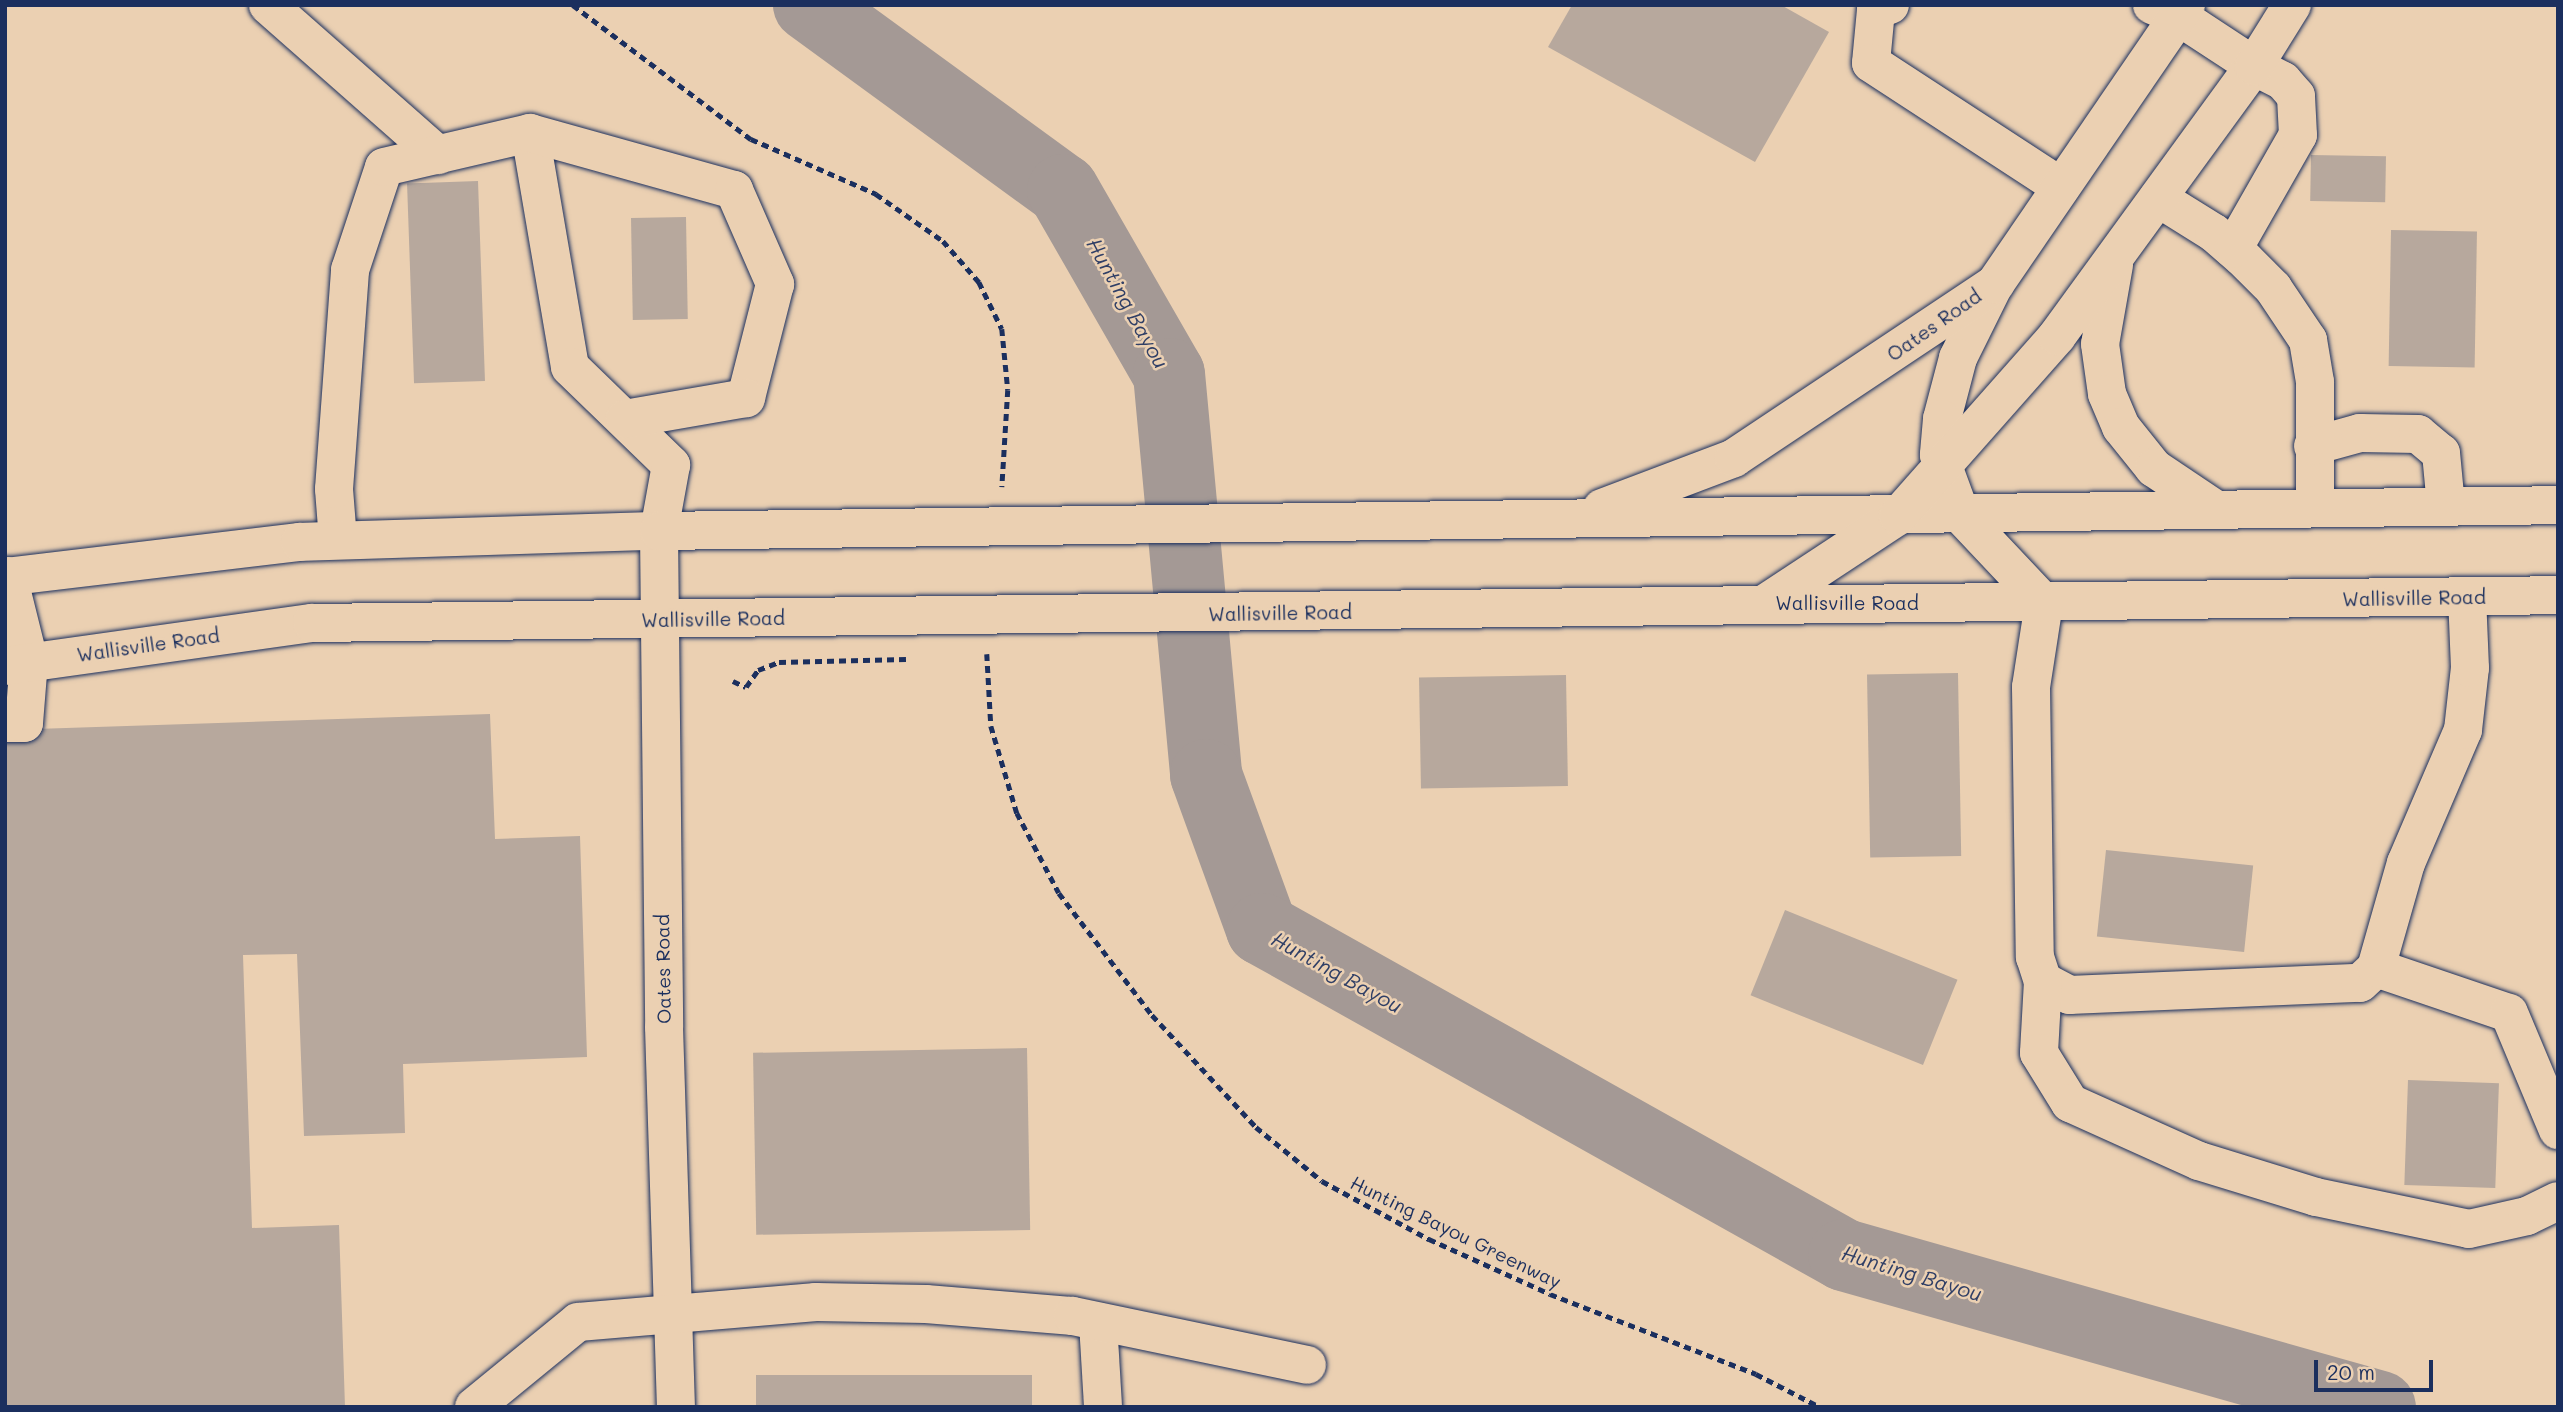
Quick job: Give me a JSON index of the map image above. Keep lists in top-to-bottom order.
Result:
{
  "streets": {
    "main road": ["Oates Road", "Wallisville Road"],
    "path": ["Hunting Bayou Greenway"]
  },
  "crossings": [
    ["Oates Road", "Wallisville Road"],
    ["Wallisville Road", "Hunting Bayou Greenway"]
  ],
  "water": ["Hunting Bayou"],
  "scale_bar": "20 m"
}
